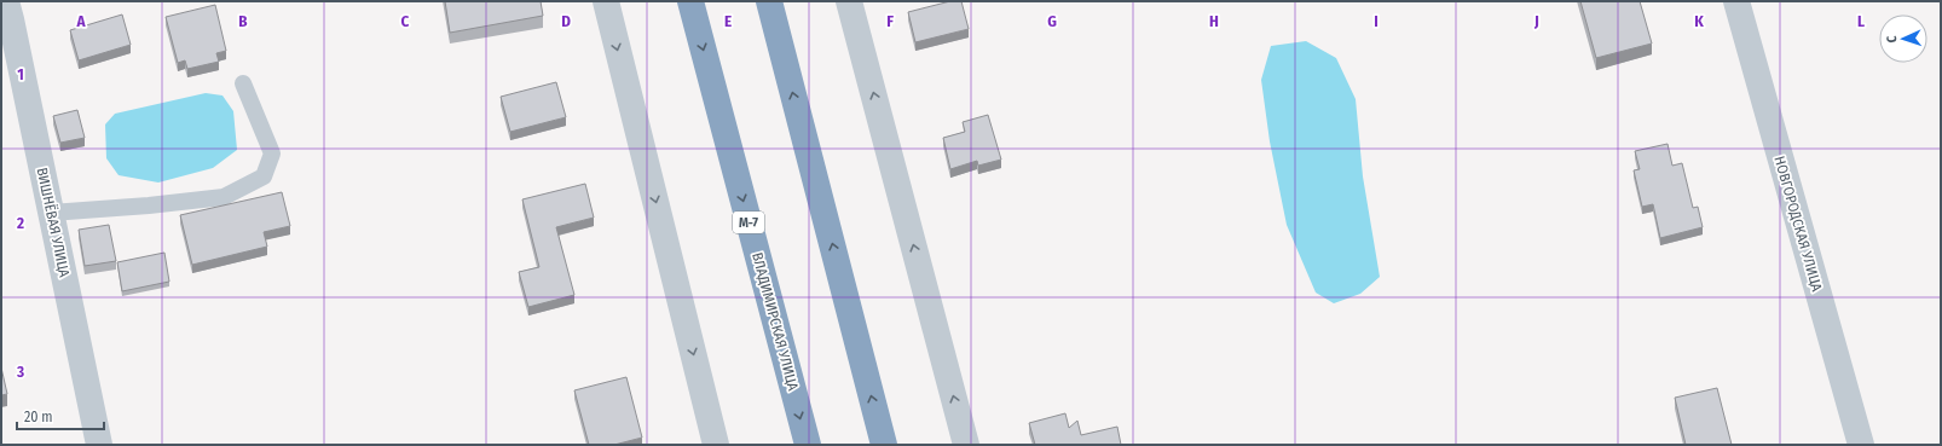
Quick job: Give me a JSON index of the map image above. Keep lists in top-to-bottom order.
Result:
{
  "streets": {
    "highway": ["М-7", "ВЛАДИМИРСКАЯ УЛИЦА"],
    "street": ["ВИШНЁВАЯ УЛИЦА", "НОВГОРОДСКАЯ УЛИЦА"]
  },
  "scale_bar": "20 m",
  "north": "left",
  "grid": {
    "columns": [
      "A",
      "B",
      "C",
      "D",
      "E",
      "F",
      "G",
      "H",
      "I",
      "J",
      "K",
      "L"
    ],
    "rows": ["1", "2", "3"]
  }
}
